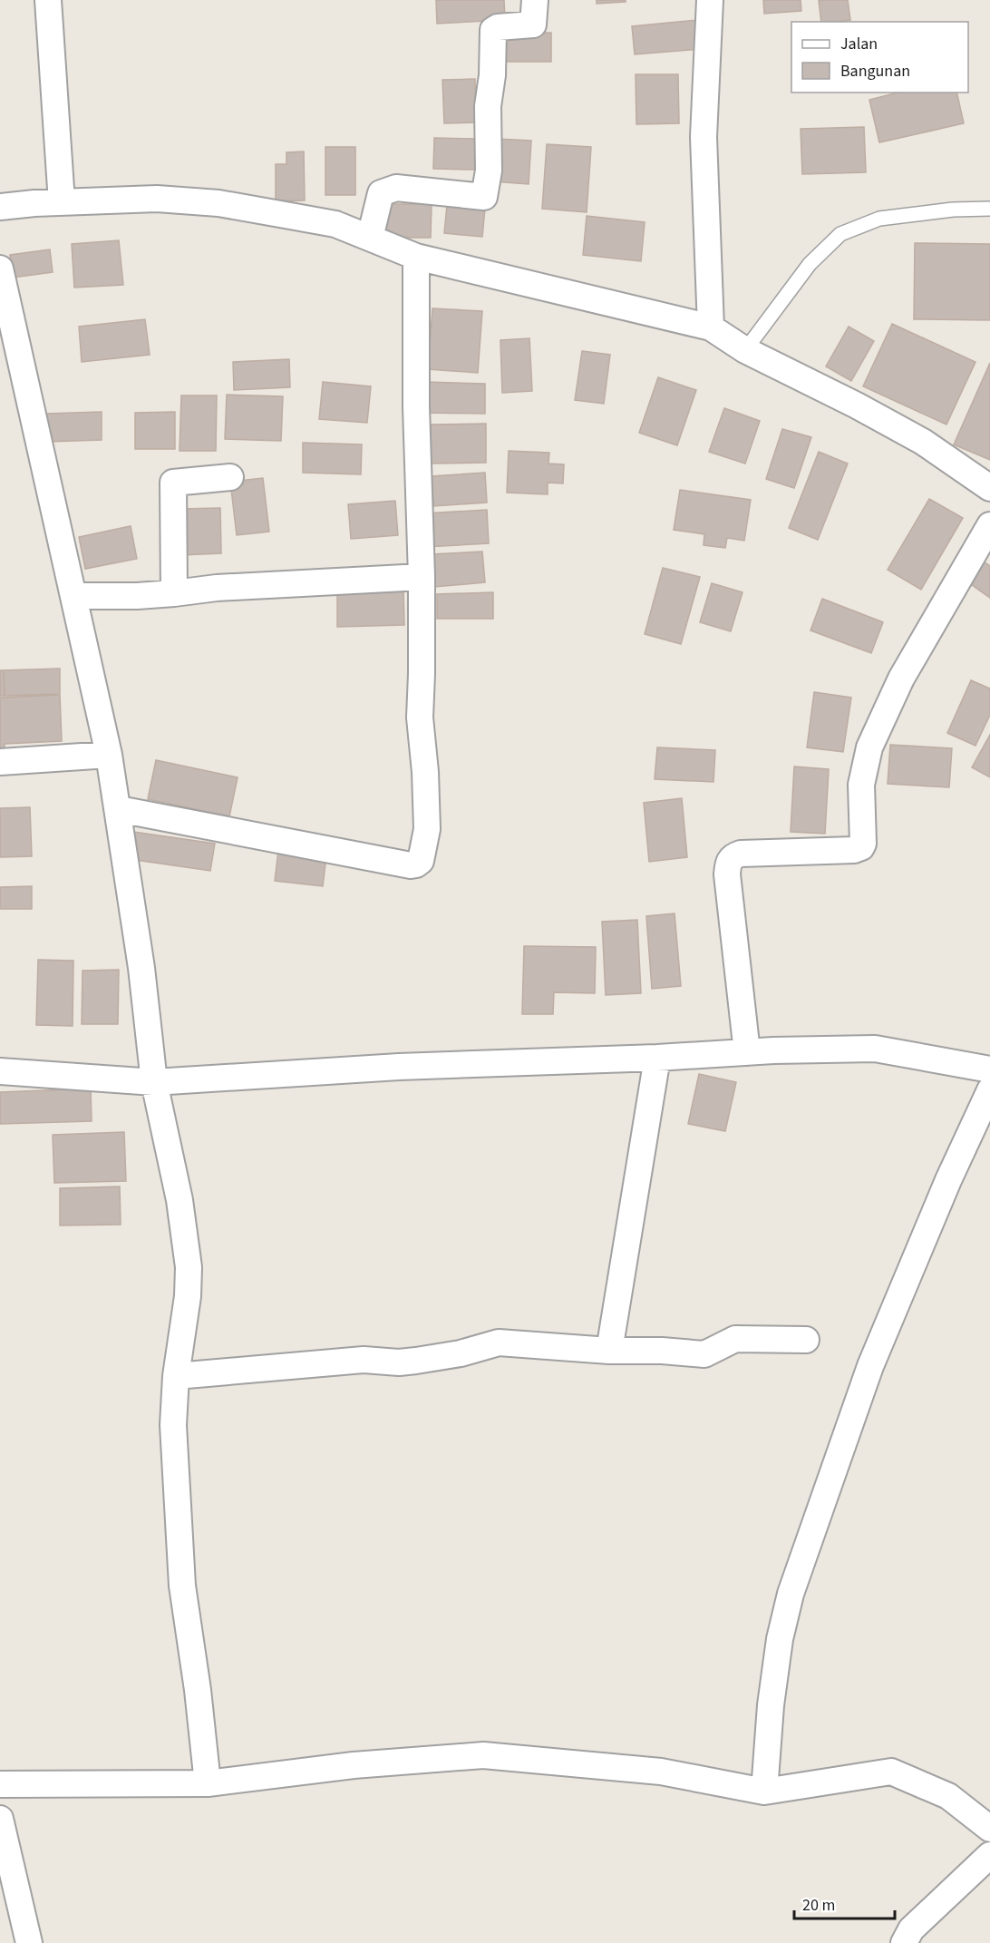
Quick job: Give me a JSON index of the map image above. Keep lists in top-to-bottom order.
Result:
{
  "legend": ["Jalan", "Bangunan"],
  "scale_bar": "20 m"
}
